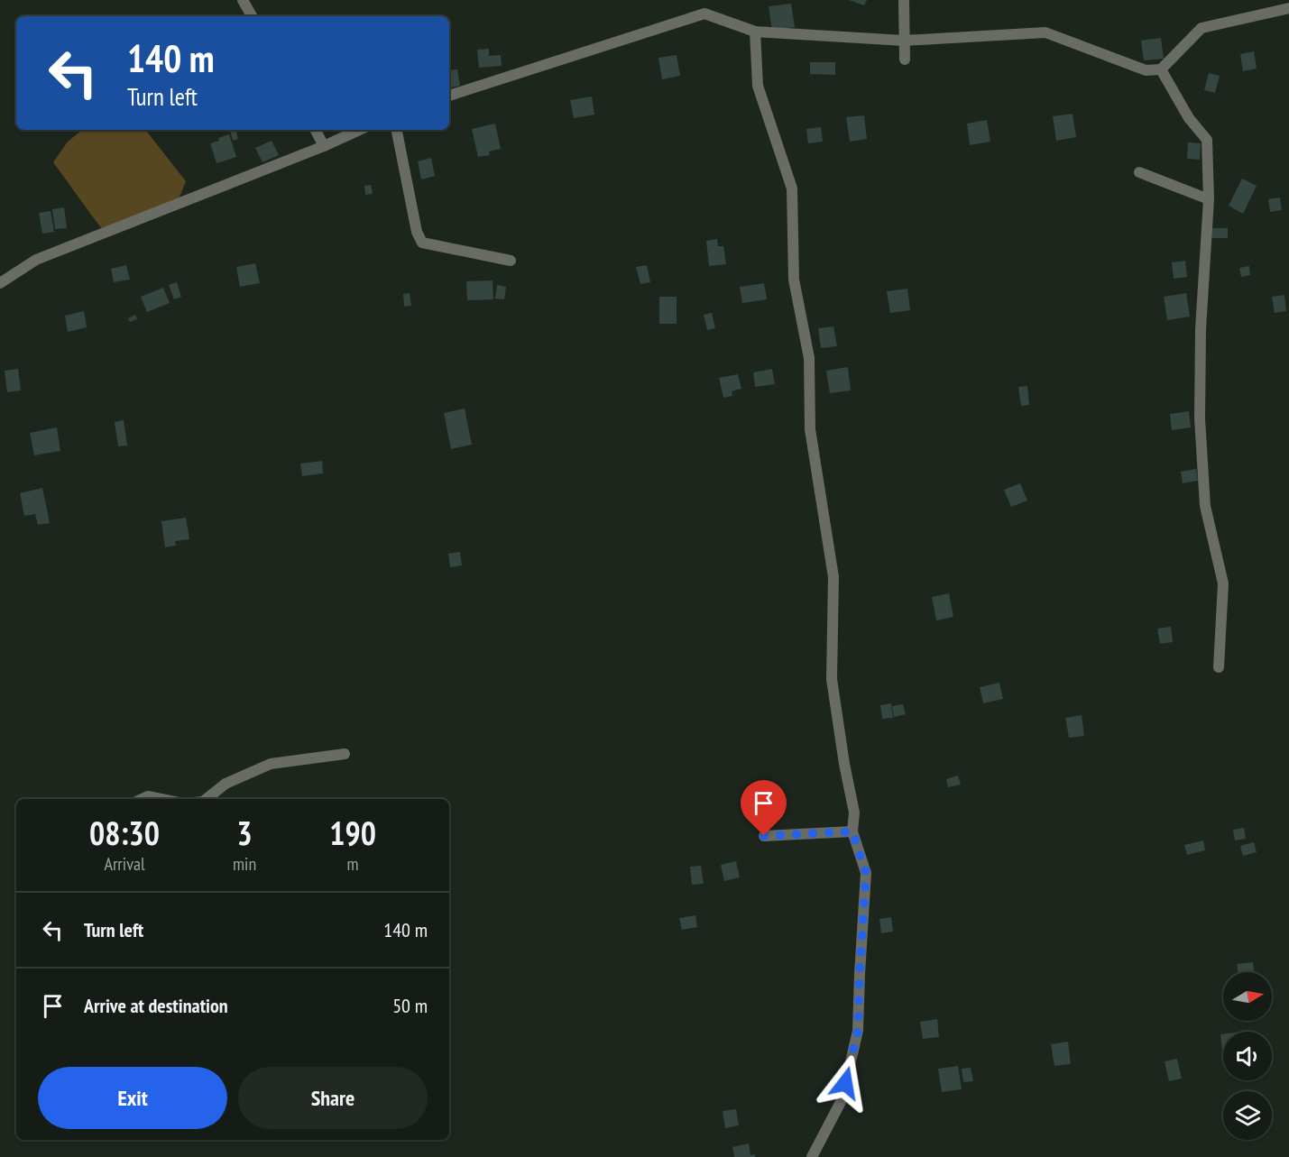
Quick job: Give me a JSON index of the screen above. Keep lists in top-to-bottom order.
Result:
{
  "north": "right",
  "page": {
    "turn": ["140 m", "Turn left"],
    "eta": [
      "08:30",
      "Arrival",
      "3",
      "min",
      "190",
      "m"
    ],
    "list": [
      {
        "name": "Turn left",
        "value": "140 m"
      },
      {
        "name": "Arrive at destination",
        "value": "50 m"
      }
    ],
    "buttons": ["Exit", "Share"]
  }
}
